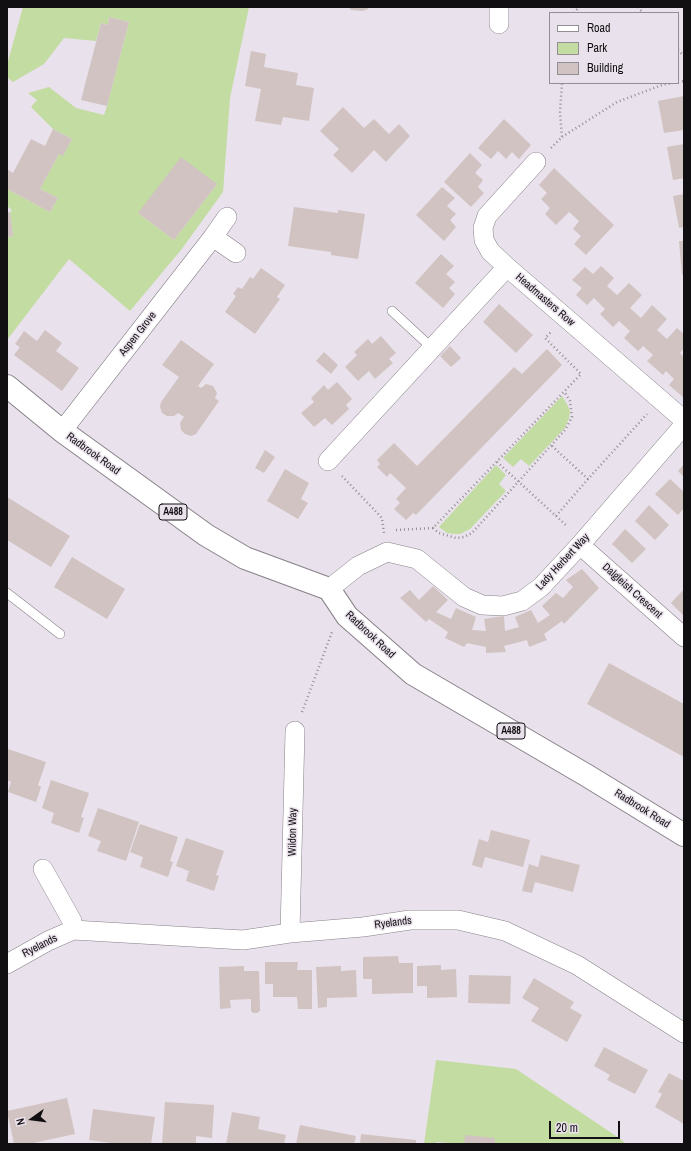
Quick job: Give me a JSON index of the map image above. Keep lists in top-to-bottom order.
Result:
{
  "streets": {
    "main road": ["Radbrook Road", "A488"],
    "street": [
      "Headmasters Row",
      "Aspen Grove",
      "Lady Herbert Way",
      "Dalgleish Crescent",
      "Wildon Way",
      "Ryelands"
    ]
  },
  "crossings": [
    ["Aspen Grove", "Radbrook Road"],
    ["Lady Herbert Way", "Dalgleish Crescent"],
    ["Wildon Way", "Ryelands"]
  ],
  "legend": ["Road", "Park", "Building"],
  "scale_bar": "20 m",
  "north": "left"
}
